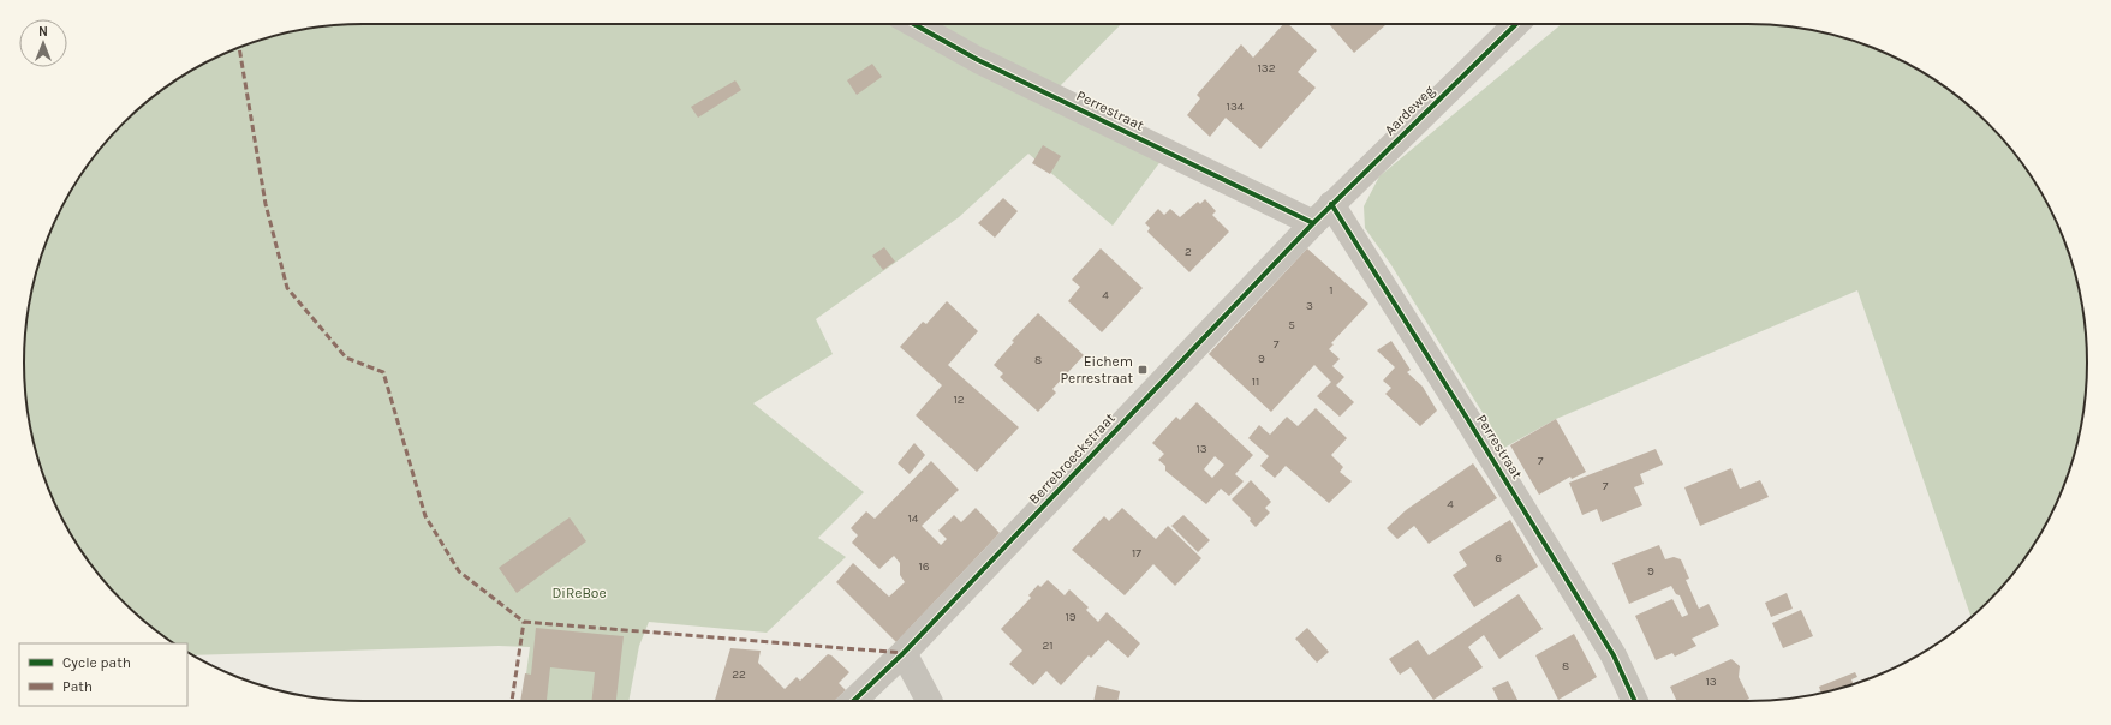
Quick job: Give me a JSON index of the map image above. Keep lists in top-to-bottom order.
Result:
{
  "streets": {
    "street": ["Perrestraat", "Aardeweg", "Berrebroeckstraat"]
  },
  "crossings": [
    ["Perrestraat", "Aardeweg"],
    ["Perrestraat", "Berrebroeckstraat"],
    ["Aardeweg", "Berrebroeckstraat"]
  ],
  "parks": ["DiReBoe"],
  "places": {
    "transit": ["Eichem Perrestraat"]
  },
  "house_numbers": [
    "132",
    "134",
    "2",
    "1",
    "4",
    "3",
    "5",
    "7",
    "9",
    "8",
    "11",
    "12",
    "13",
    "7",
    "7",
    "4",
    "14",
    "17",
    "6",
    "16",
    "9",
    "19",
    "21",
    "8",
    "22",
    "13"
  ],
  "legend": ["Cycle path", "Path"],
  "north": "top"
}
